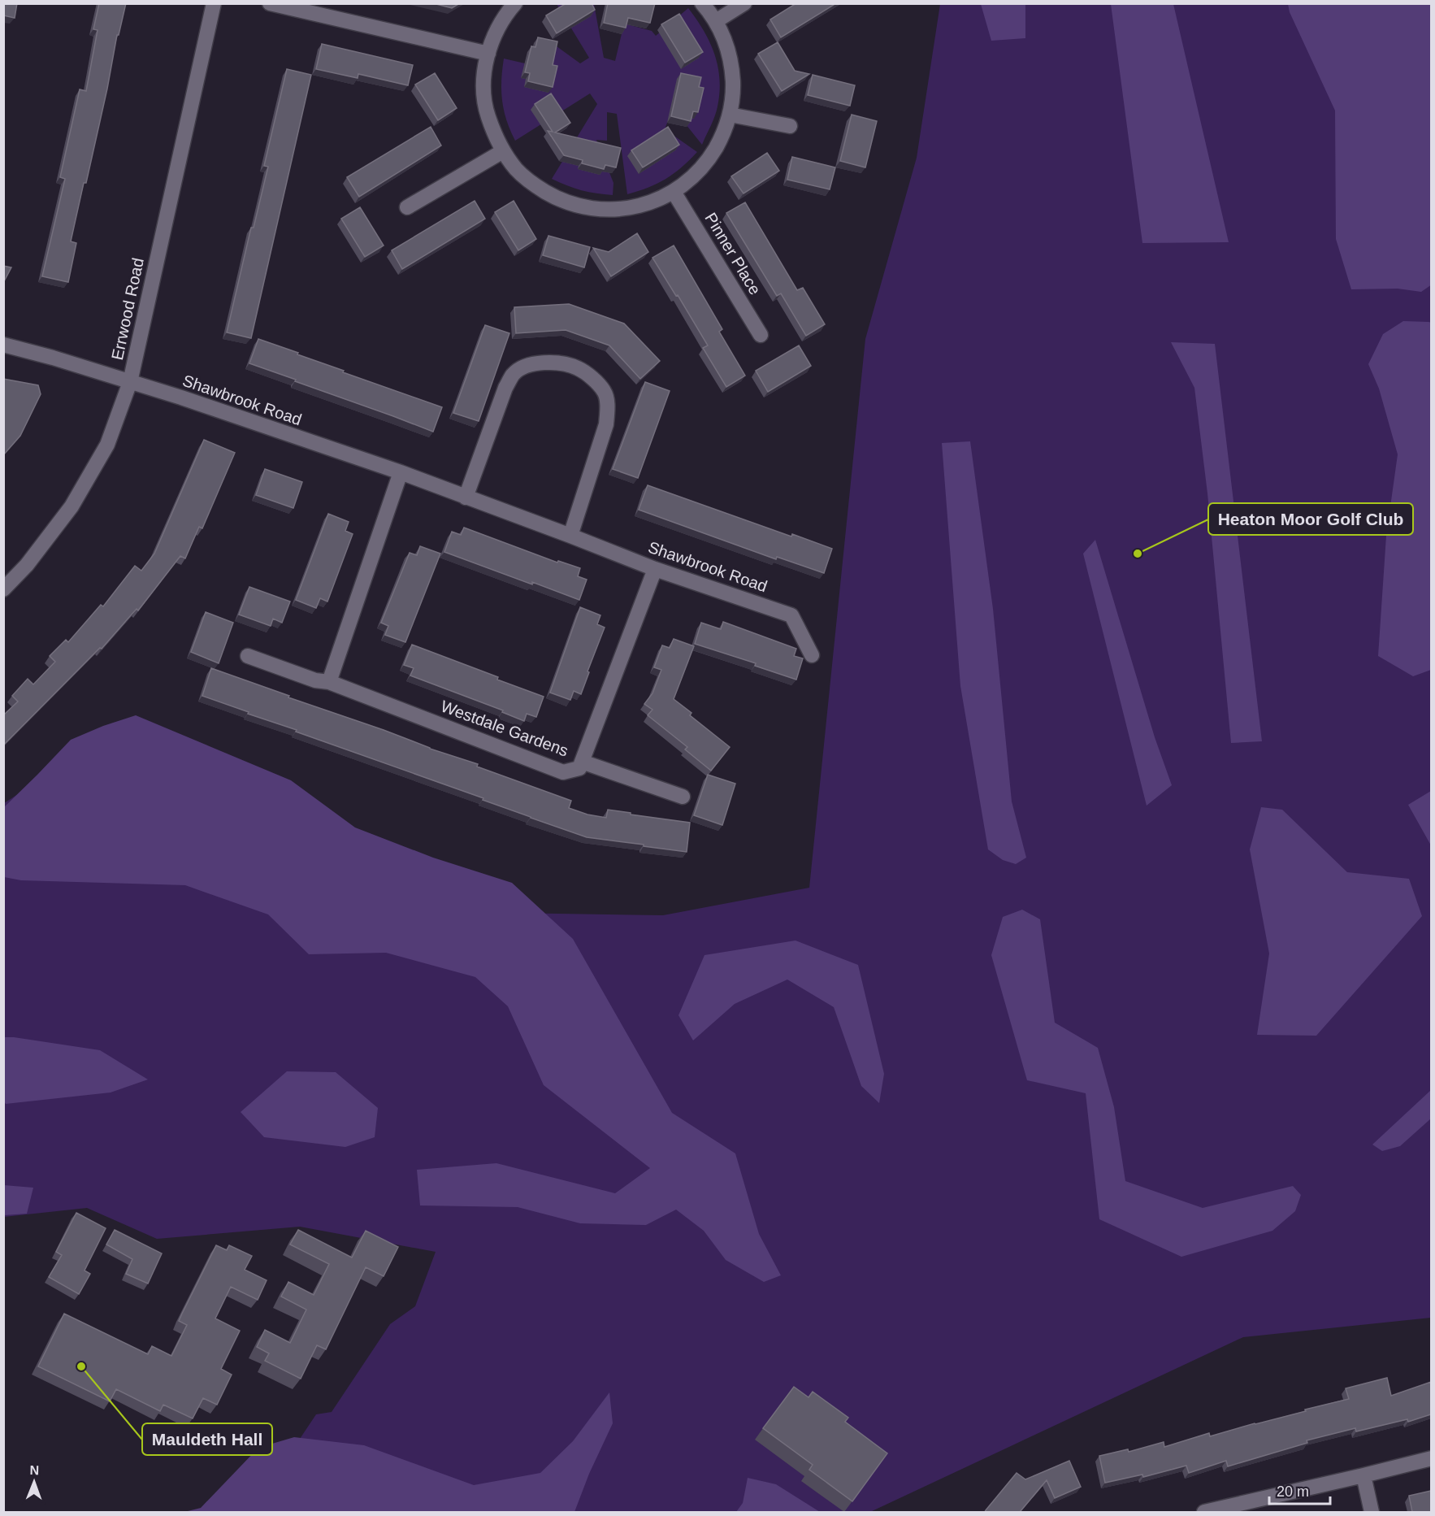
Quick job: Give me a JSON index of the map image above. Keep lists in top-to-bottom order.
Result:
{
  "streets": {
    "street": [
      "Pinner Place",
      "Errwood Road",
      "Shawbrook Road",
      "Westdale Gardens"
    ]
  },
  "crossings": [
    ["Errwood Road", "Shawbrook Road"],
    ["Shawbrook Road", "Westdale Gardens"]
  ],
  "places": ["Heaton Moor Golf Club", "Mauldeth Hall"],
  "scale_bar": "20 m",
  "north": "top"
}
